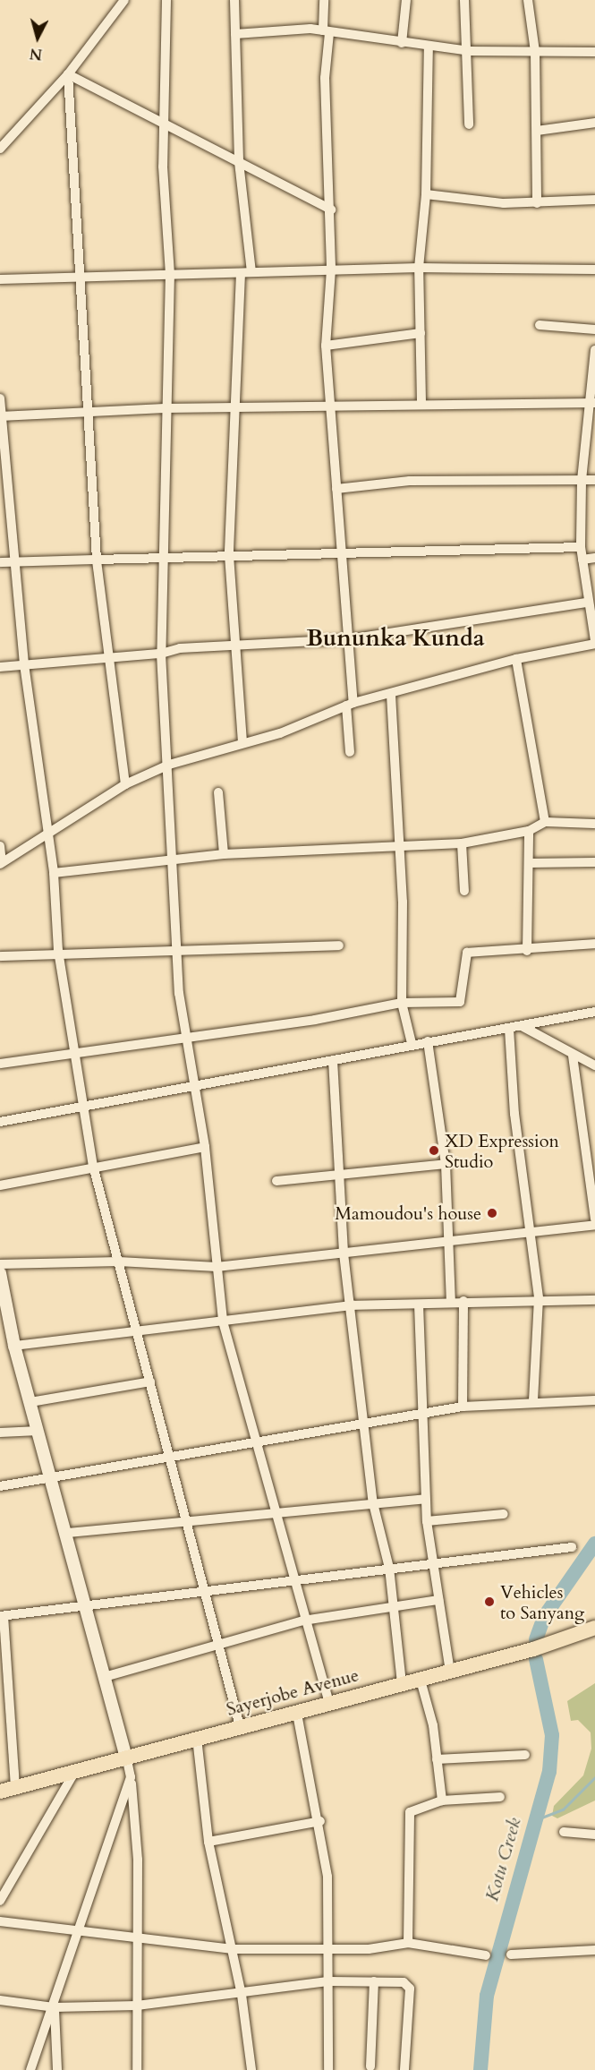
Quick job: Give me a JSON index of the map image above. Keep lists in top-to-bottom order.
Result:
{
  "streets": {
    "main road": ["Sayerjobe Avenue"]
  },
  "districts": ["Bununka Kunda"],
  "water": ["Kotu Creek"],
  "places": ["XD Expression Studio", "Mamoudou's house", "Vehicles to Sanyang"],
  "north": "bottom"
}
